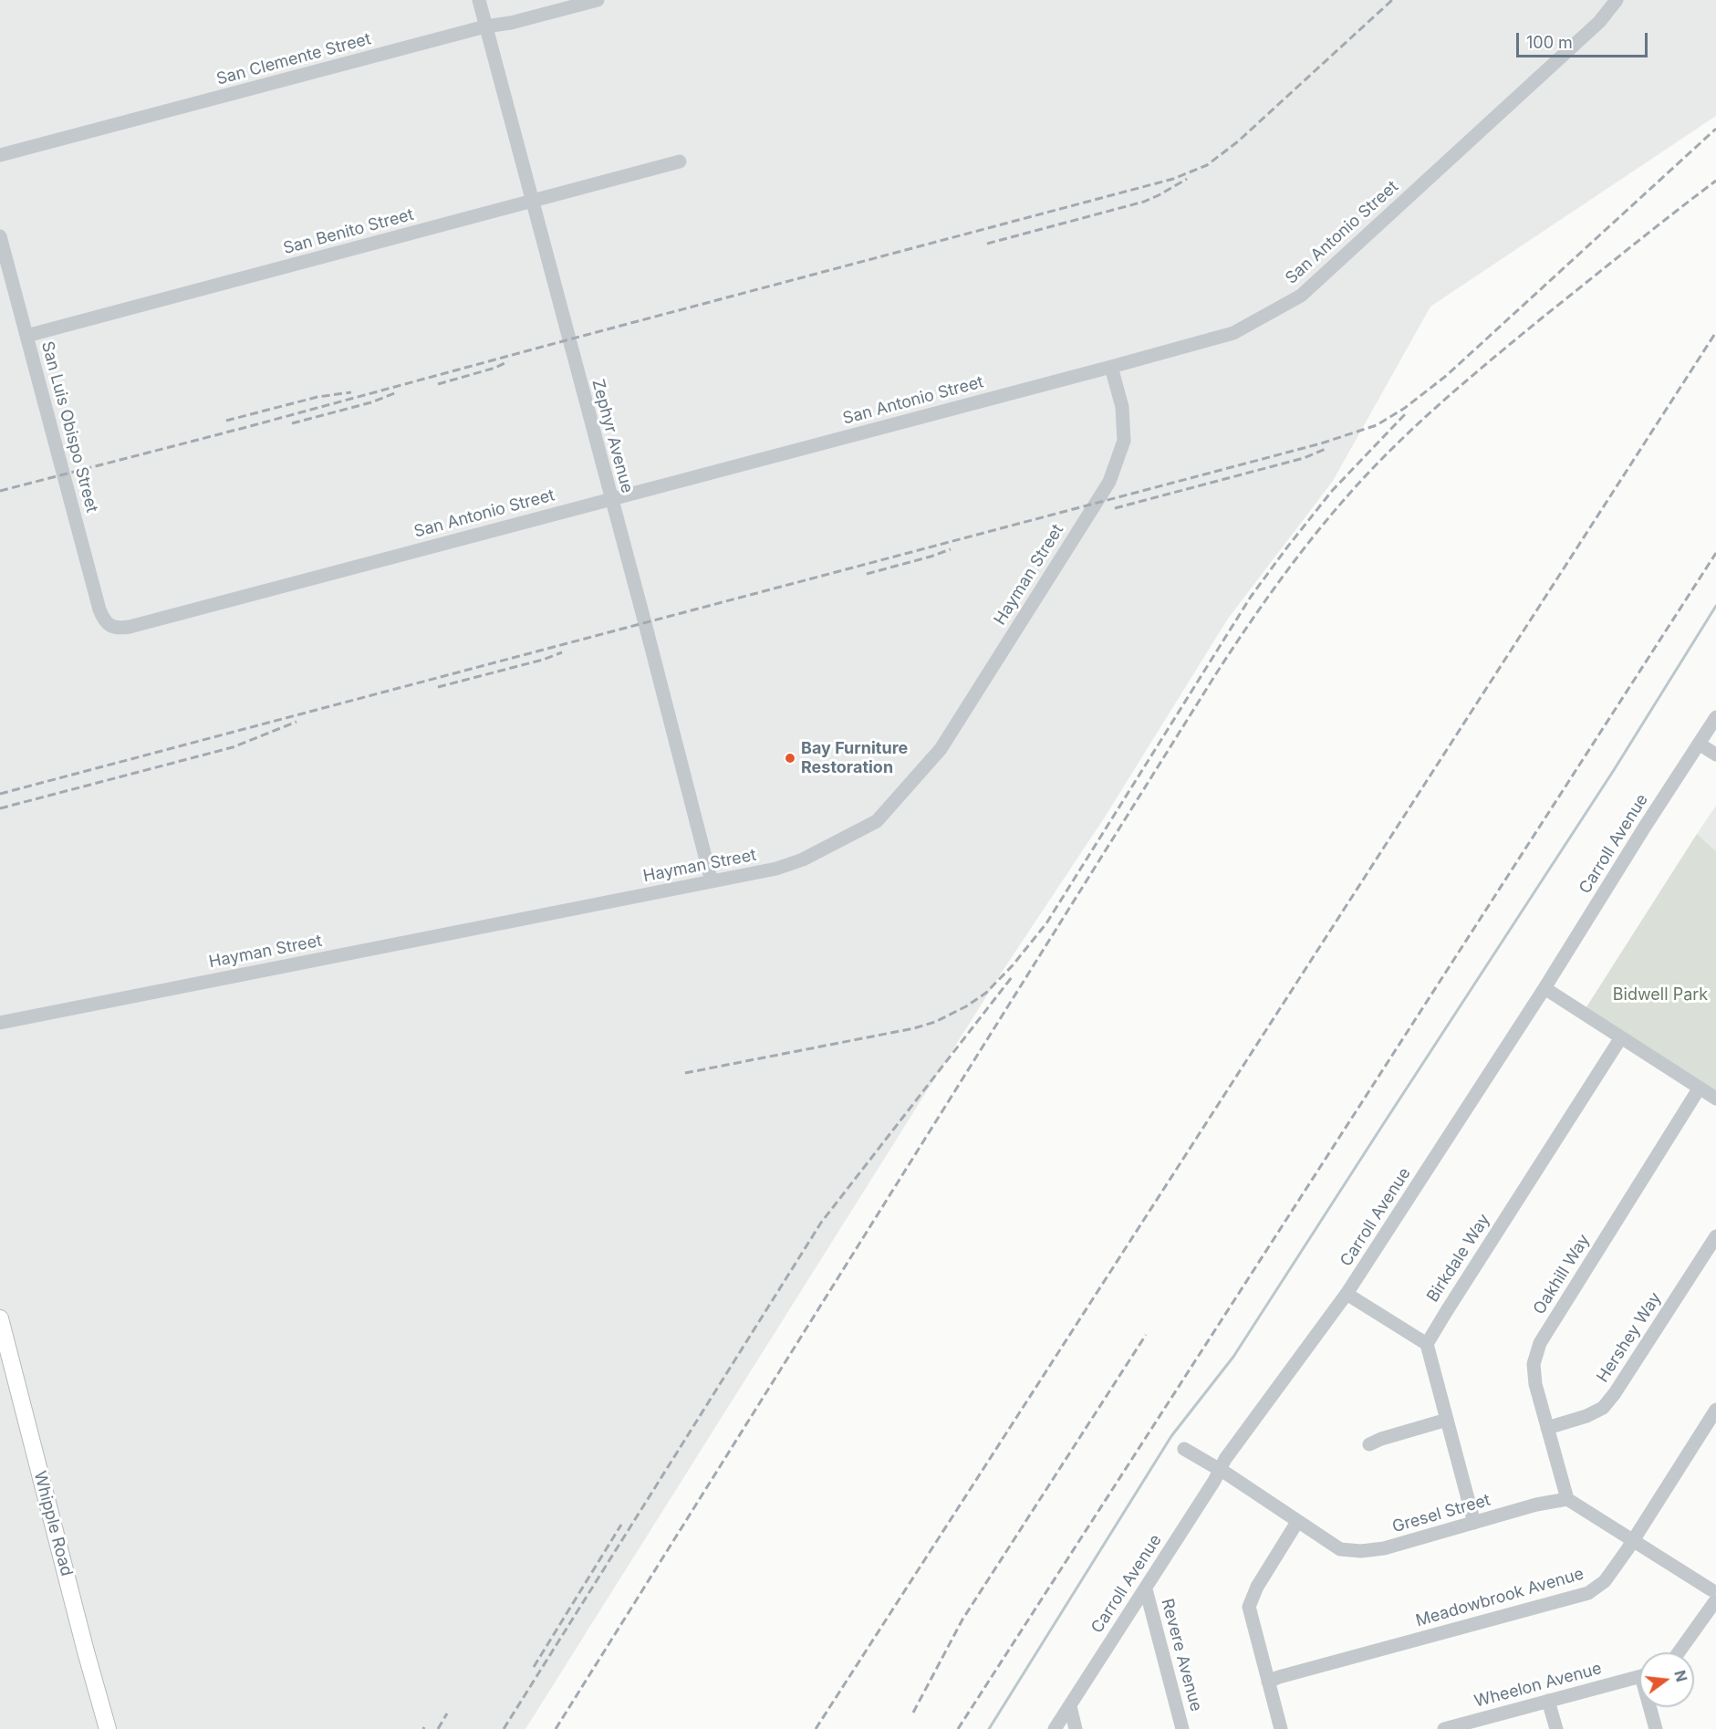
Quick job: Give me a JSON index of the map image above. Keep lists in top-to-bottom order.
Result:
{
  "streets": {
    "main road": ["Whipple Road"],
    "street": [
      "San Clemente Street",
      "San Benito Street",
      "San Antonio Street",
      "San Luis Obispo Street",
      "Zephyr Avenue",
      "Hayman Street",
      "Carroll Avenue",
      "Birkdale Way",
      "Oakhill Way",
      "Hershey Way",
      "Gresel Street",
      "Meadowbrook Avenue",
      "Revere Avenue",
      "Wheelon Avenue"
    ]
  },
  "crossings": [
    ["San Clemente Street", "Zephyr Avenue"],
    ["San Benito Street", "San Luis Obispo Street"],
    ["San Benito Street", "Zephyr Avenue"],
    ["San Antonio Street", "San Luis Obispo Street"],
    ["San Antonio Street", "Zephyr Avenue"],
    ["San Antonio Street", "Hayman Street"],
    ["Zephyr Avenue", "Hayman Street"],
    ["Carroll Avenue", "Gresel Street"],
    ["Carroll Avenue", "Revere Avenue"],
    ["Oakhill Way", "Hershey Way"],
    ["Oakhill Way", "Gresel Street"]
  ],
  "parks": ["Bidwell Park"],
  "places": ["Bay Furniture Restoration"],
  "scale_bar": "100 m",
  "north": "right"
}
